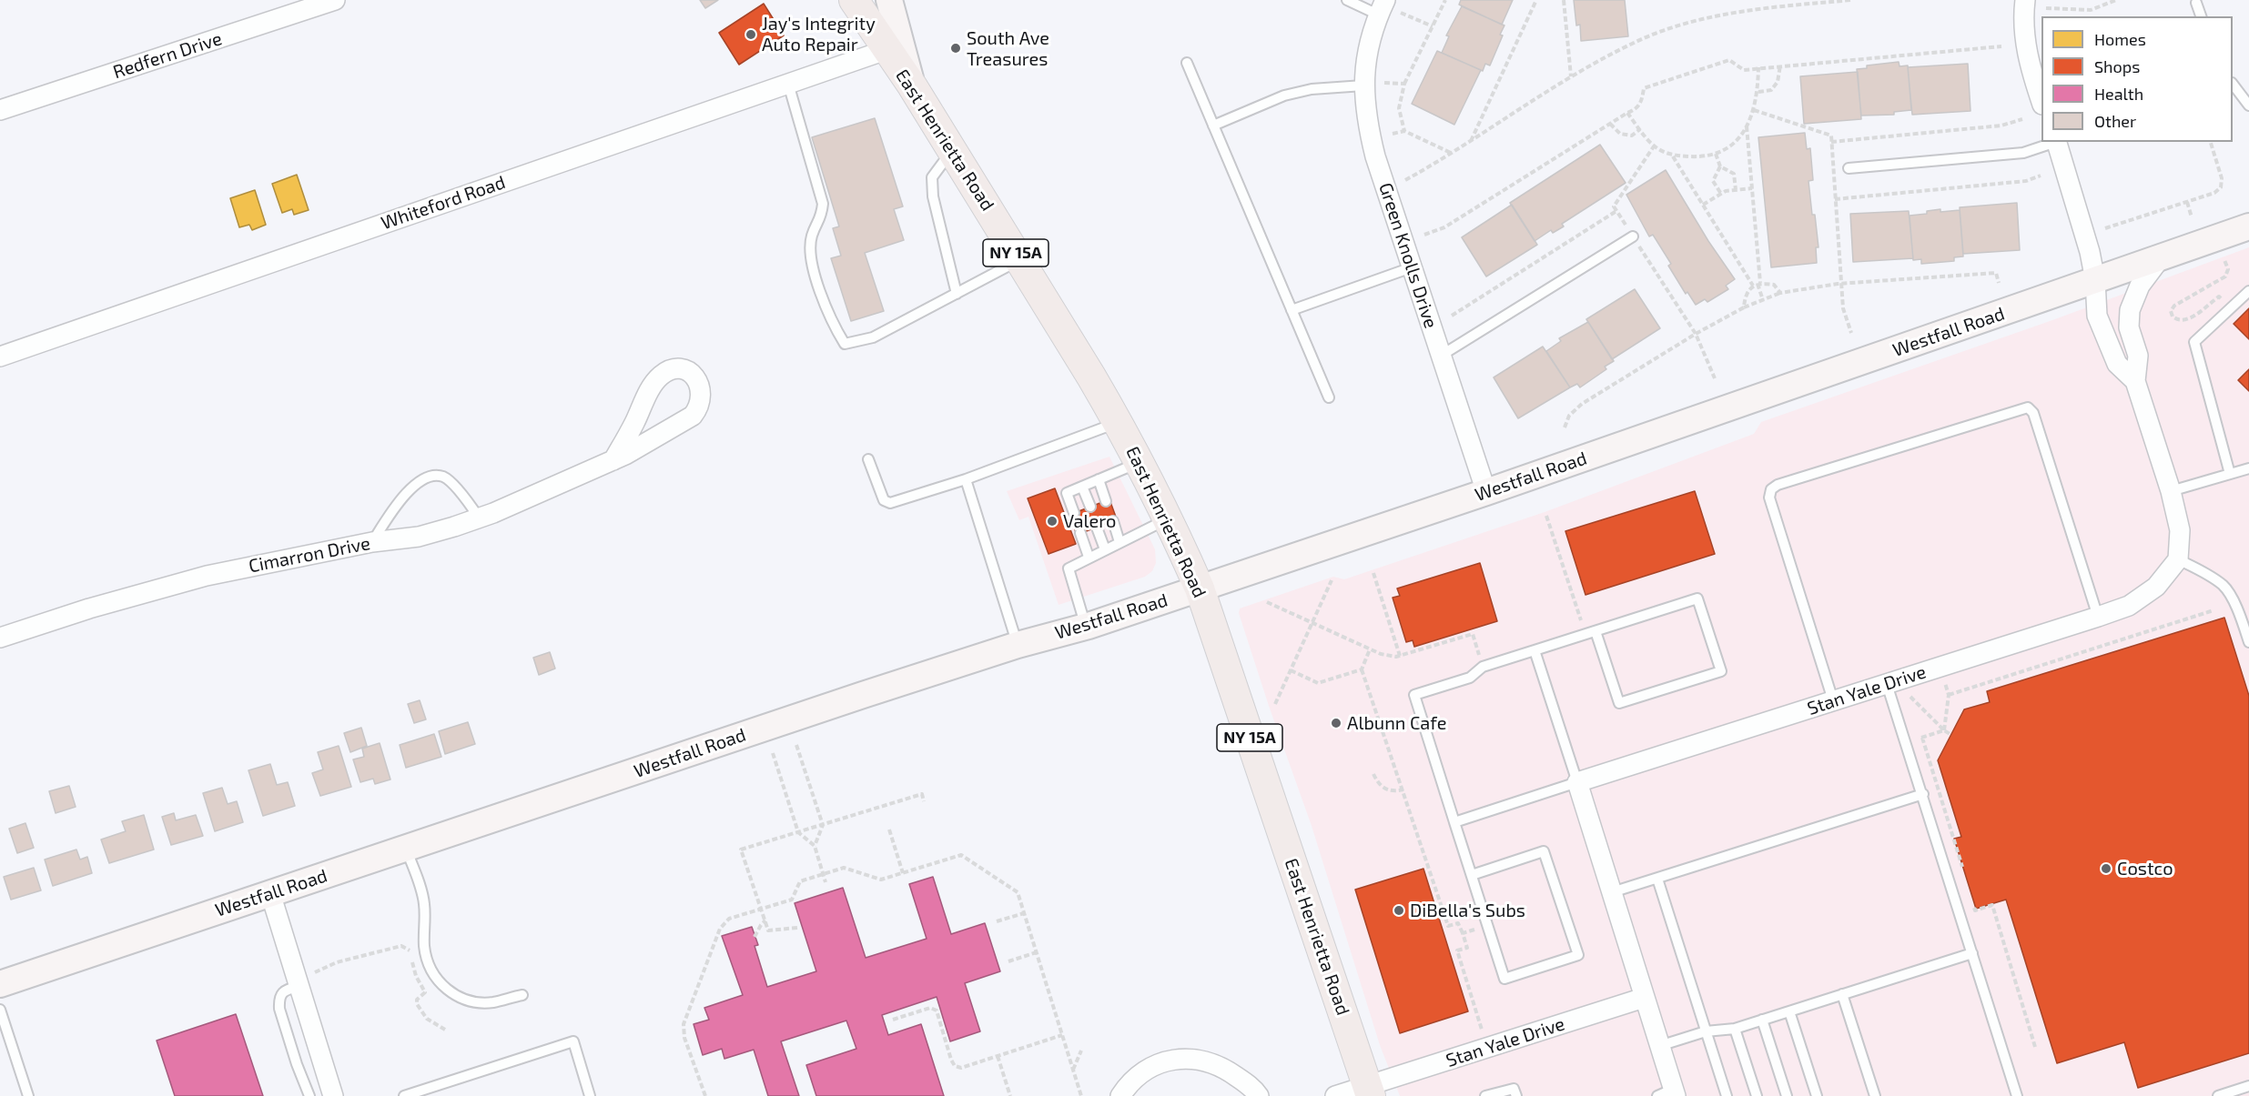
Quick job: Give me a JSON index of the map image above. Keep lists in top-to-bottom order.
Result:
{
  "streets": {
    "main road": ["East Henrietta Road", "NY 15A"],
    "street": [
      "Redfern Drive",
      "Whiteford Road",
      "Green Knolls Drive",
      "Westfall Road",
      "Cimarron Drive",
      "Stan Yale Drive"
    ]
  },
  "crossings": [
    ["East Henrietta Road", "Whiteford Road"],
    ["East Henrietta Road", "Westfall Road"],
    ["East Henrietta Road", "Stan Yale Drive"],
    ["Green Knolls Drive", "Westfall Road"]
  ],
  "places": [
    "Jay's Integrity Auto Repair",
    "South Ave Treasures",
    "Valero",
    "Albunn Cafe",
    "Costco",
    "DiBella's Subs"
  ],
  "legend": [
    "Homes",
    "Shops",
    "Health",
    "Other"
  ]
}
